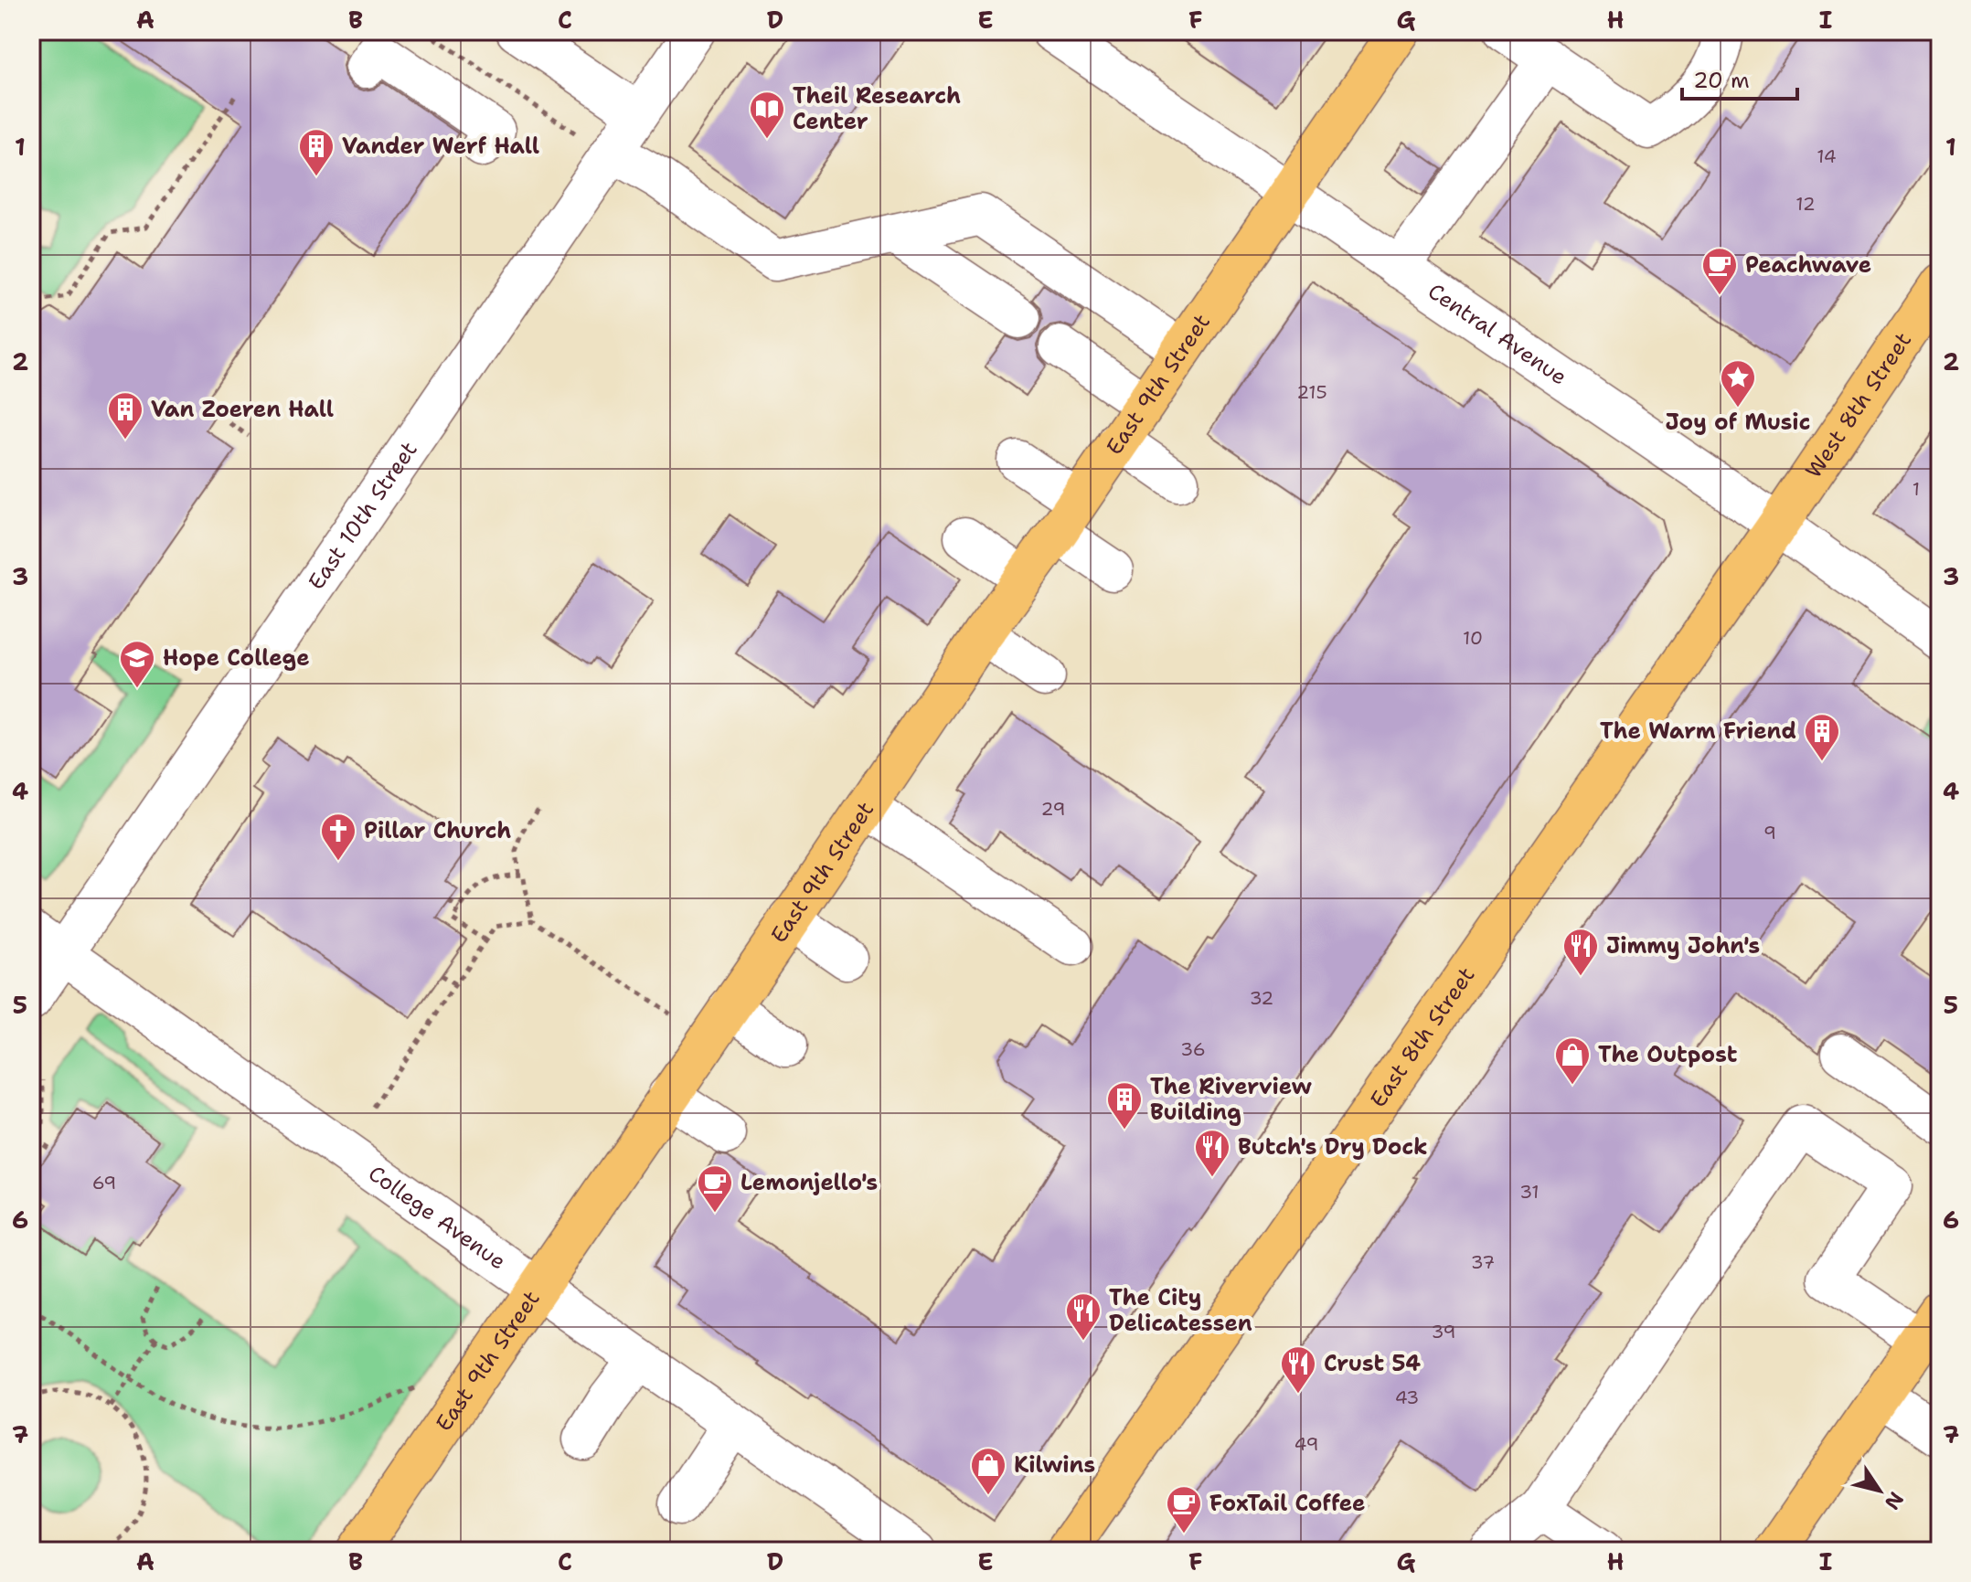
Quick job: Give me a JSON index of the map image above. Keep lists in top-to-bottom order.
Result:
{
  "streets": {
    "main road": ["East 9th Street", "West 8th Street", "East 8th Street"],
    "street": ["Central Avenue", "East 10th Street", "College Avenue"]
  },
  "crossings": [
    ["Central Avenue", "East 9th Street"],
    ["Central Avenue", "West 8th Street"],
    ["Central Avenue", "East 8th Street"],
    ["East 9th Street", "College Avenue"],
    ["West 8th Street", "East 8th Street"],
    ["East 10th Street", "College Avenue"]
  ],
  "places": {
    "library": ["Theil Research Center"],
    "building": [
      "Vander Werf Hall",
      "Van Zoeren Hall",
      "The Warm Friend",
      "The Riverview Building"
    ],
    "cafe": ["Peachwave", "Lemonjello's", "FoxTail Coffee"],
    "place": ["Joy of Music"],
    "school or university": ["Hope College"],
    "church": ["Pillar Church"],
    "restaurant": [
      "Jimmy John's",
      "Butch's Dry Dock",
      "The City Delicatessen",
      "Crust 54"
    ],
    "shop": ["The Outpost", "Kilwins"]
  },
  "house_numbers": [
    "14",
    "12",
    "215",
    "1",
    "10",
    "29",
    "9",
    "32",
    "36",
    "69",
    "31",
    "37",
    "39",
    "43",
    "49"
  ],
  "scale_bar": "20 m",
  "north": "bottom right",
  "grid": {
    "columns": [
      "A",
      "B",
      "C",
      "D",
      "E",
      "F",
      "G",
      "H",
      "I"
    ],
    "rows": [
      "1",
      "2",
      "3",
      "4",
      "5",
      "6",
      "7"
    ]
  }
}
